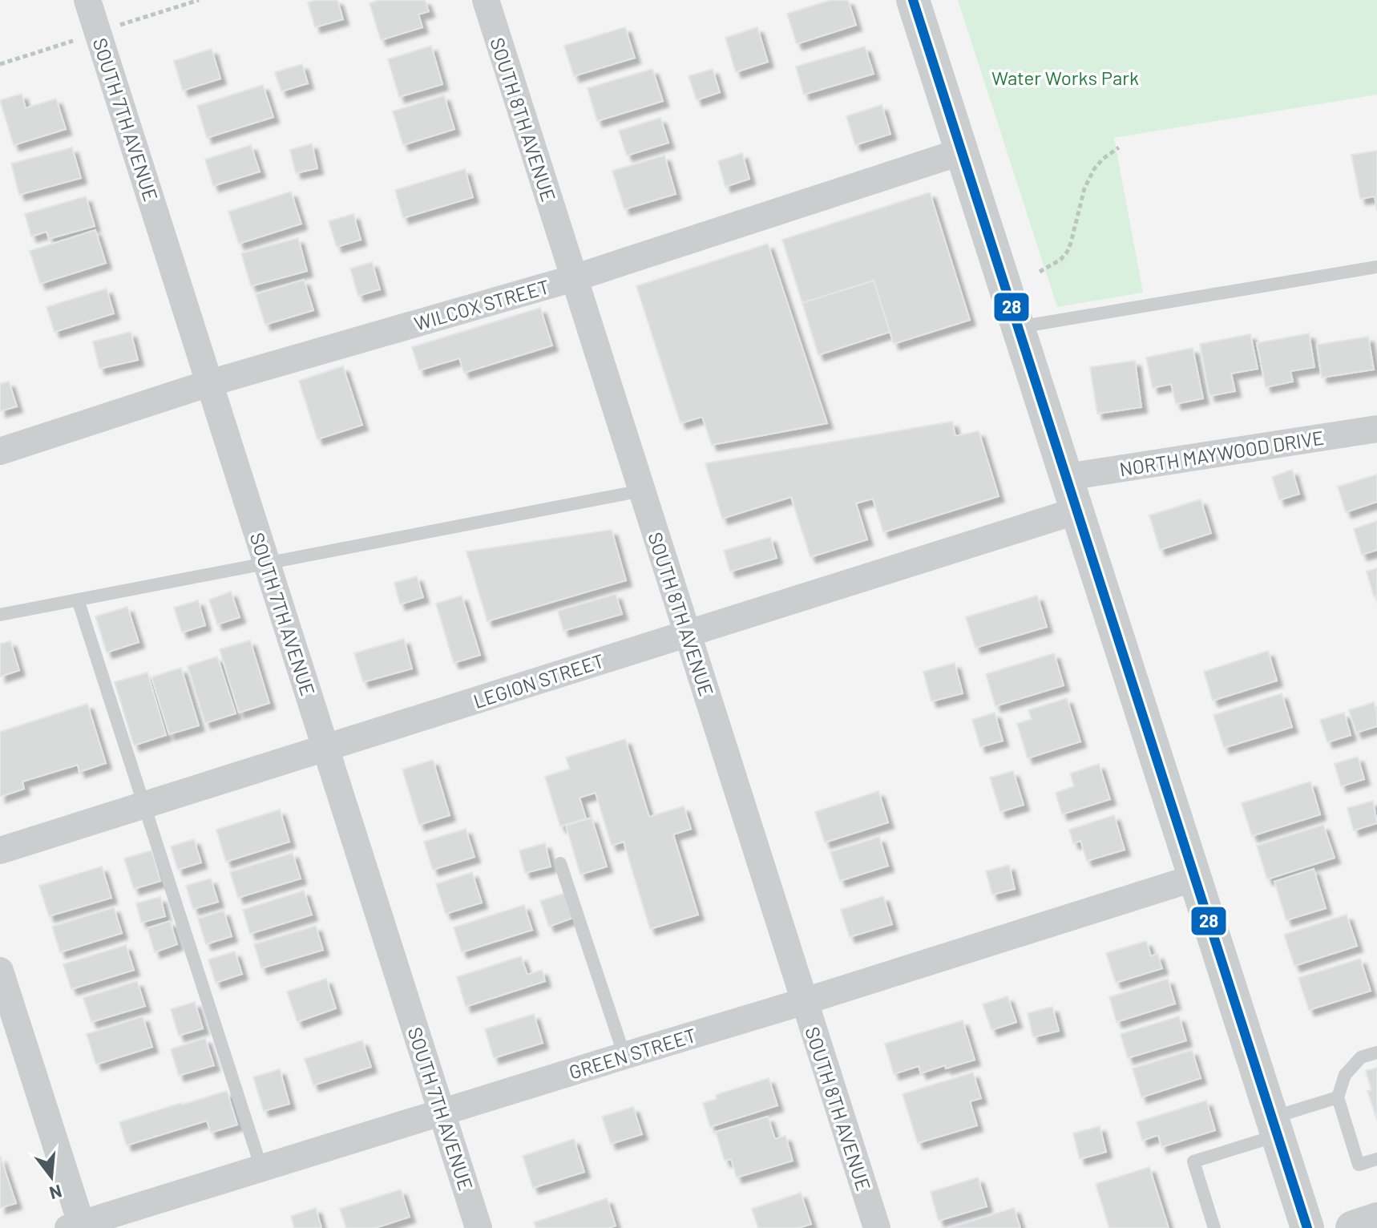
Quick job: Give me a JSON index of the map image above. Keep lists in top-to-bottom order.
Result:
{
  "streets": {
    "street": [
      "SOUTH 7TH AVENUE",
      "SOUTH 8TH AVENUE",
      "WILCOX STREET",
      "NORTH MAYWOOD DRIVE",
      "LEGION STREET",
      "GREEN STREET"
    ]
  },
  "crossings": [
    ["SOUTH 7TH AVENUE", "WILCOX STREET"],
    ["SOUTH 7TH AVENUE", "LEGION STREET"],
    ["SOUTH 7TH AVENUE", "GREEN STREET"],
    ["SOUTH 8TH AVENUE", "WILCOX STREET"],
    ["SOUTH 8TH AVENUE", "LEGION STREET"],
    ["SOUTH 8TH AVENUE", "GREEN STREET"]
  ],
  "parks": ["Water Works Park"],
  "lines": ["transit line 28"],
  "north": "bottom"
}
